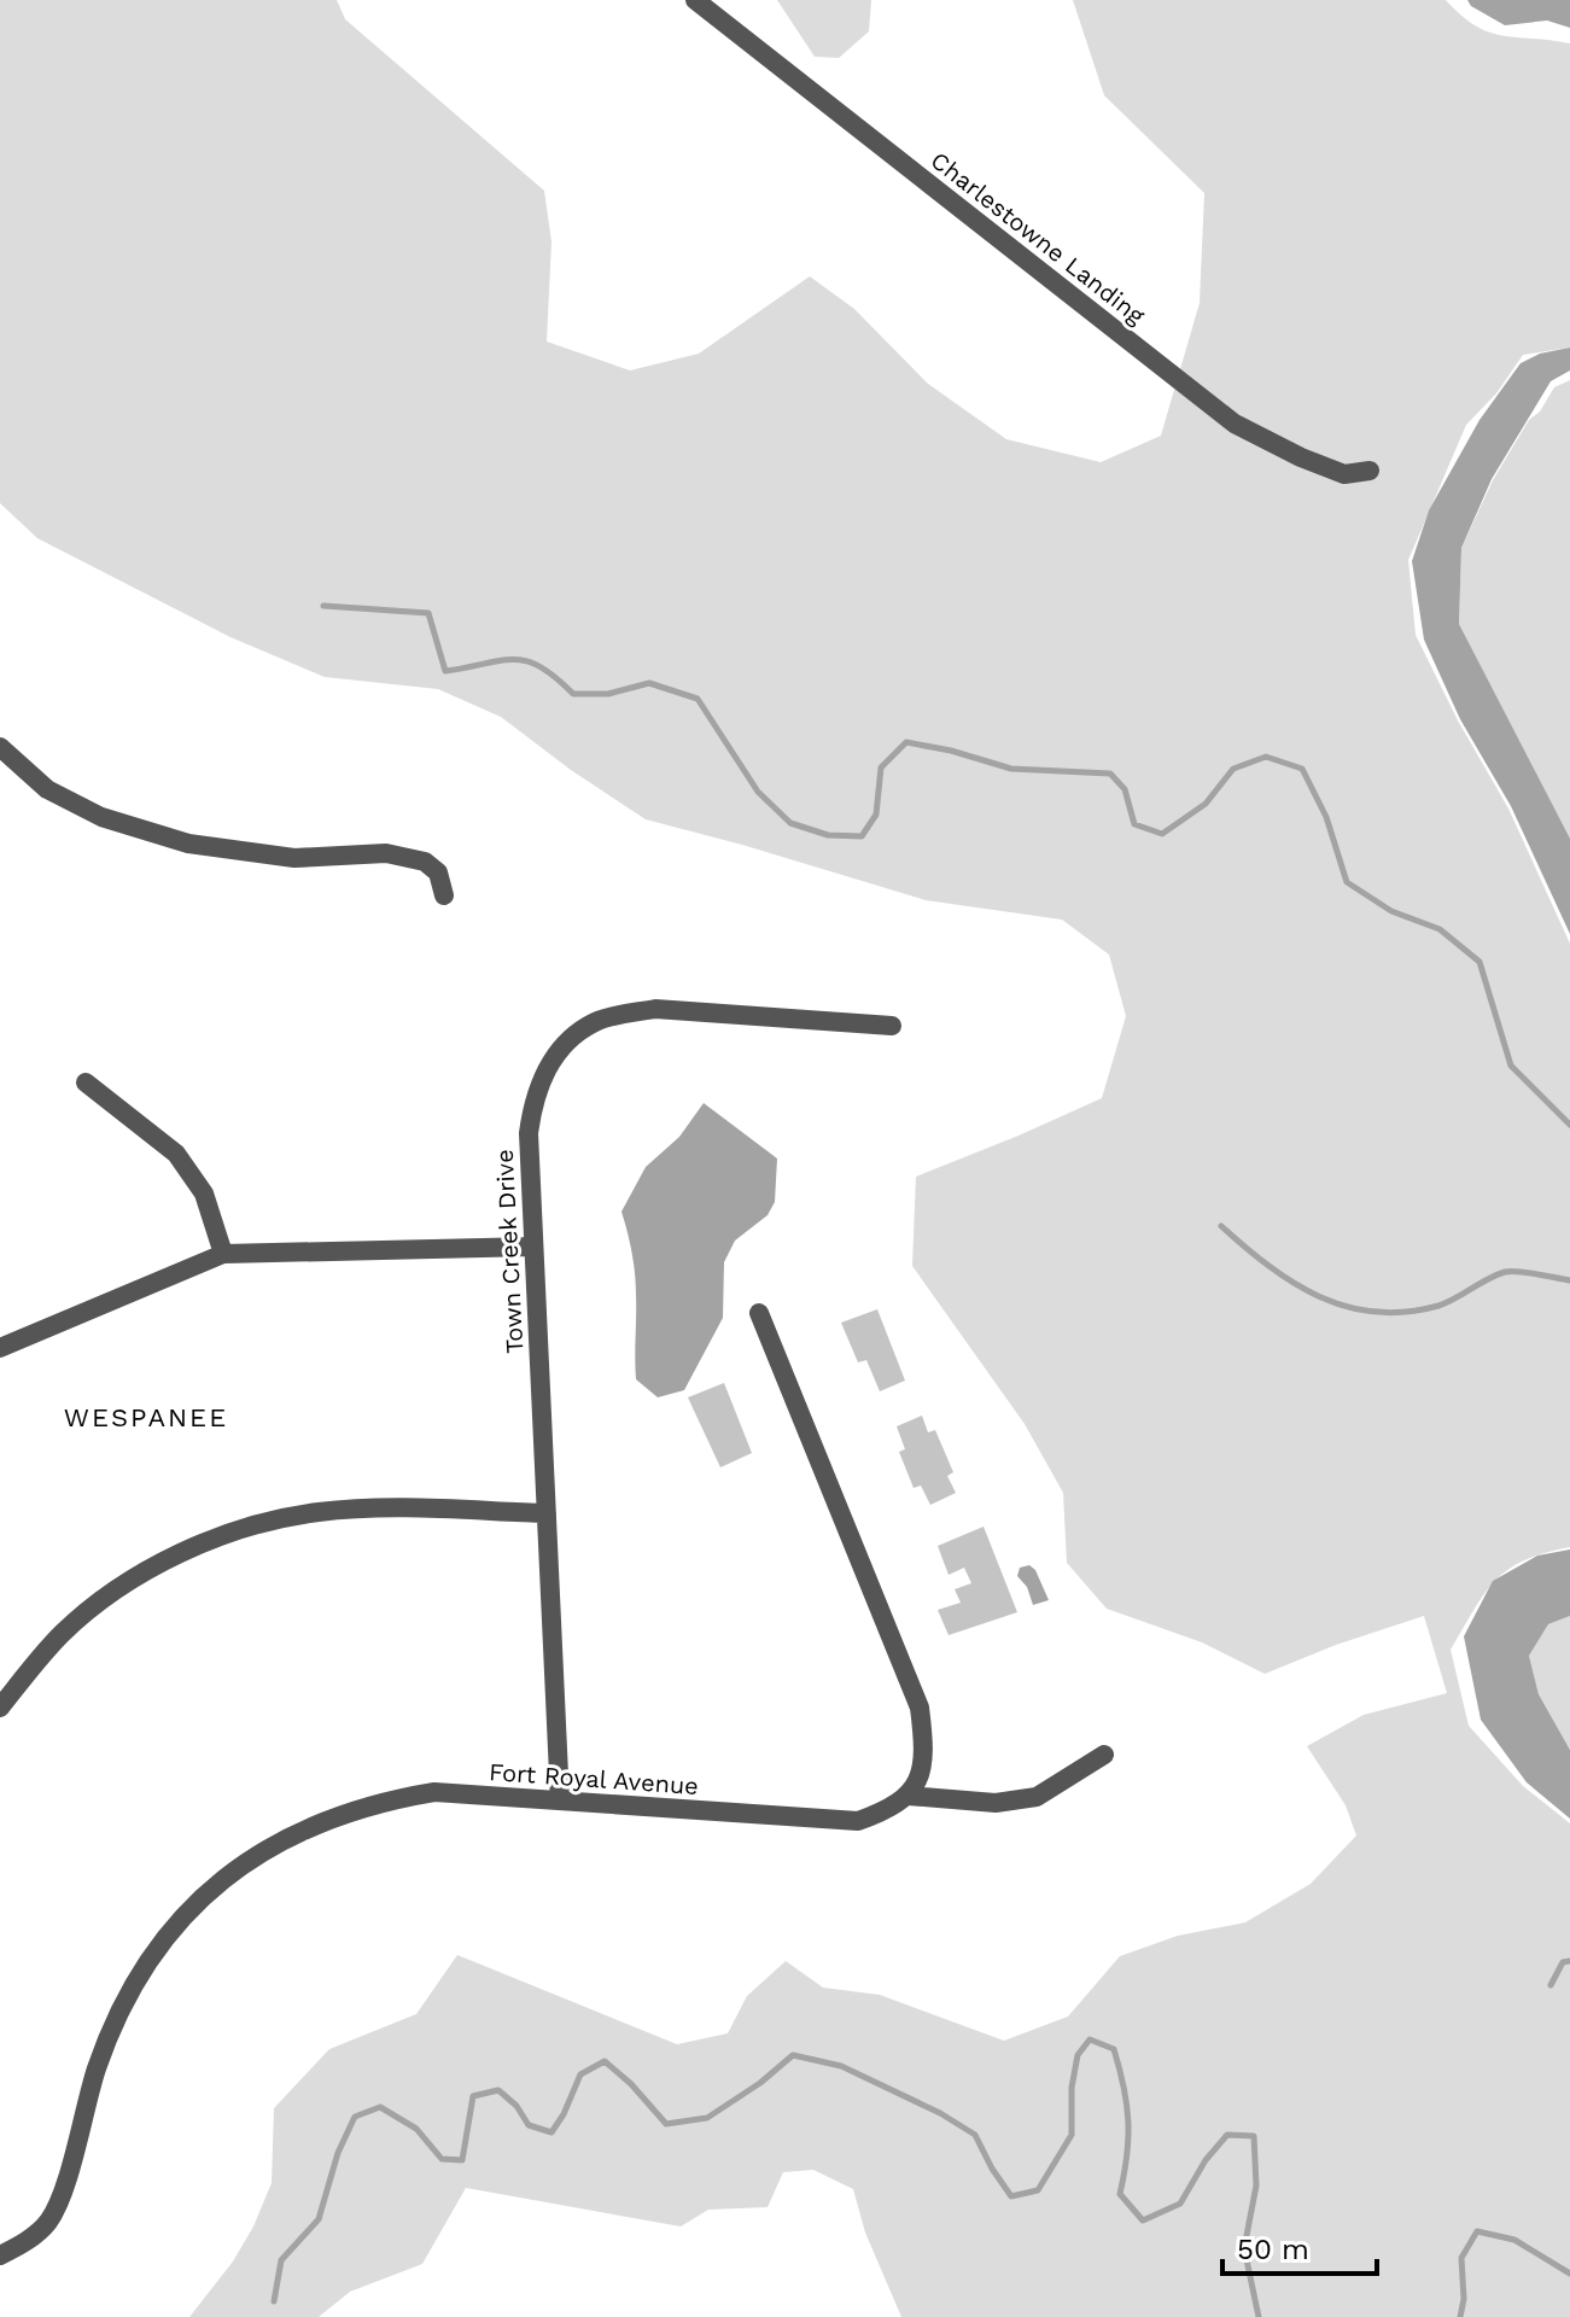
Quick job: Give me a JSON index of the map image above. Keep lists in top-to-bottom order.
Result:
{
  "streets": {
    "street": ["Charlestowne Landing", "Town Creek Drive", "Fort Royal Avenue"]
  },
  "crossings": [
    ["Town Creek Drive", "Fort Royal Avenue"]
  ],
  "districts": ["WESPANEE"],
  "scale_bar": "50 m"
}
